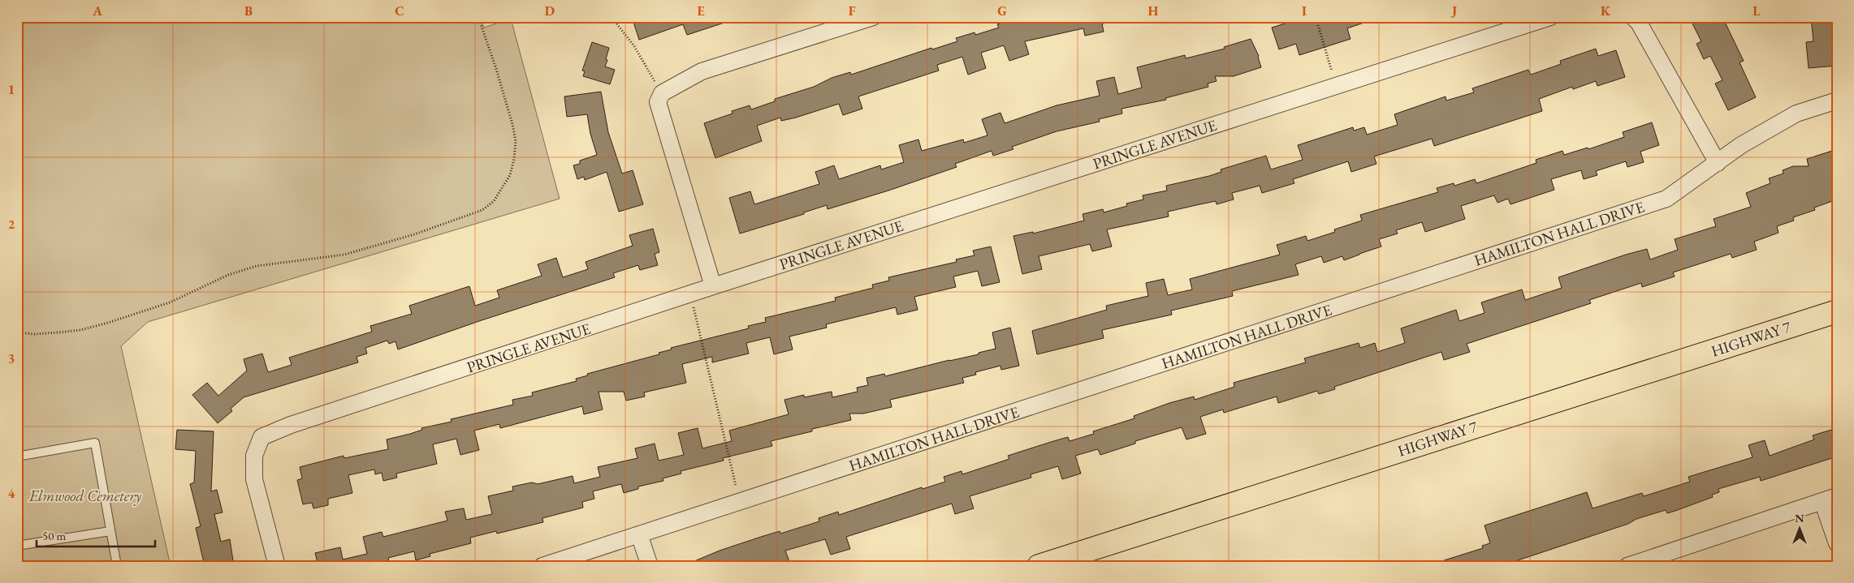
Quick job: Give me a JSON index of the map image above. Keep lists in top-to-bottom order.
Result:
{
  "streets": {
    "main road": ["HIGHWAY 7"],
    "street": ["PRINGLE AVENUE", "HAMILTON HALL DRIVE"]
  },
  "parks": ["Elmwood Cemetery"],
  "scale_bar": "50 m",
  "north": "top",
  "grid": {
    "columns": [
      "A",
      "B",
      "C",
      "D",
      "E",
      "F",
      "G",
      "H",
      "I",
      "J",
      "K",
      "L"
    ],
    "rows": [
      "1",
      "2",
      "3",
      "4"
    ]
  }
}
